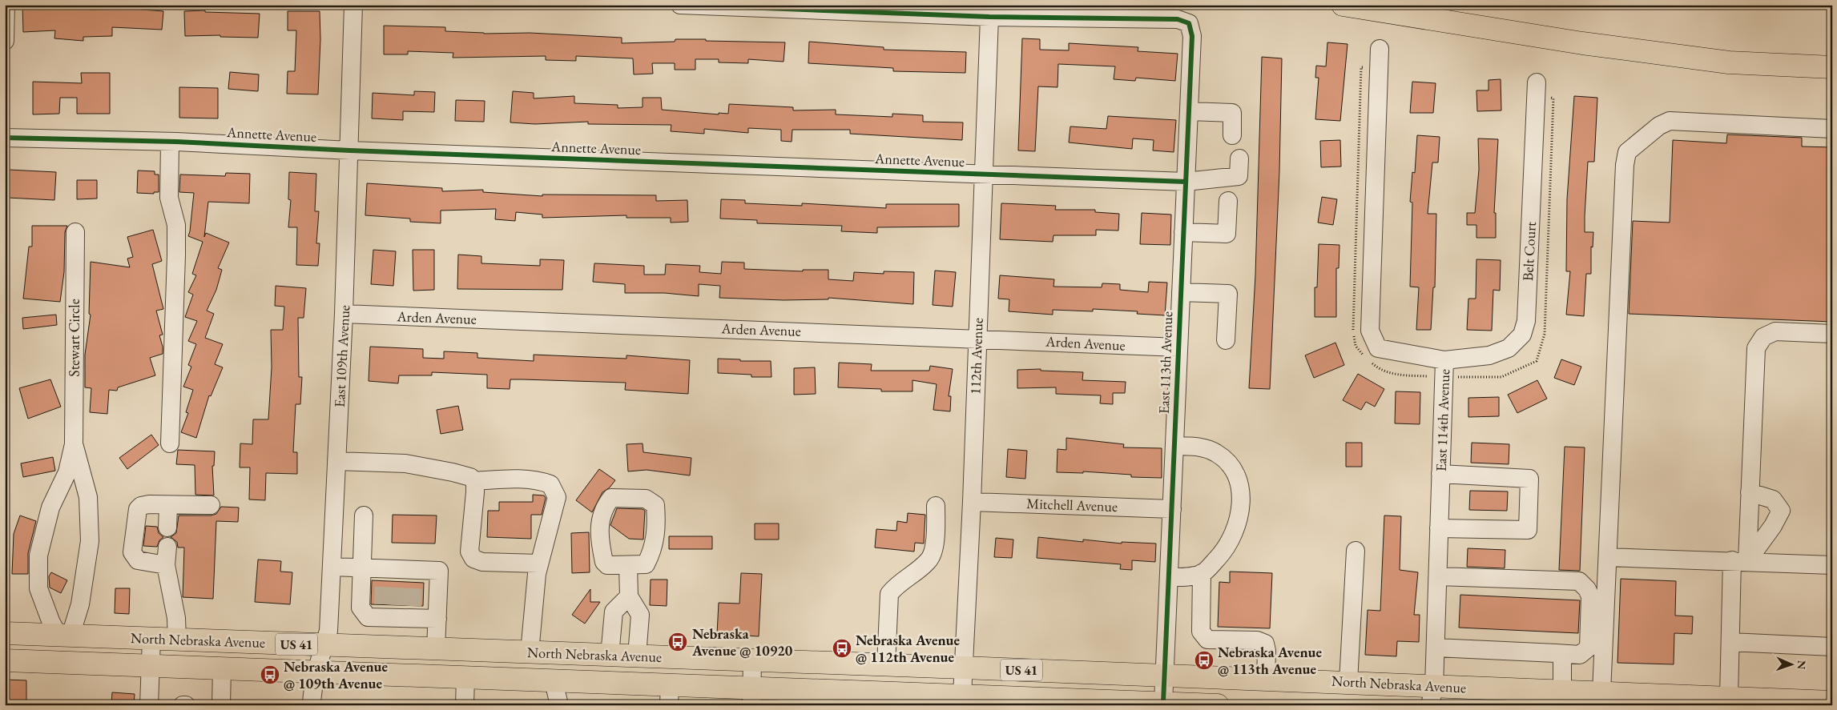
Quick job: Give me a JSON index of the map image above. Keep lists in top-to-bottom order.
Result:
{
  "streets": {
    "main road": ["North Nebraska Avenue", "US 41"],
    "street": [
      "Annette Avenue",
      "Belt Court",
      "Arden Avenue",
      "Stewart Circle",
      "East 109th Avenue",
      "112th Avenue",
      "East 113th Avenue",
      "East 114th Avenue",
      "Mitchell Avenue"
    ]
  },
  "crossings": [
    ["Annette Avenue", "East 109th Avenue"],
    ["Annette Avenue", "112th Avenue"],
    ["Annette Avenue", "East 113th Avenue"],
    ["Belt Court", "East 114th Avenue"],
    ["Arden Avenue", "East 109th Avenue"],
    ["Arden Avenue", "112th Avenue"],
    ["Arden Avenue", "East 113th Avenue"],
    ["Stewart Circle", "North Nebraska Avenue"],
    ["East 109th Avenue", "North Nebraska Avenue"],
    ["112th Avenue", "East 113th Avenue"],
    ["112th Avenue", "Mitchell Avenue"],
    ["112th Avenue", "North Nebraska Avenue"],
    ["East 113th Avenue", "Mitchell Avenue"],
    ["East 113th Avenue", "North Nebraska Avenue"],
    ["East 114th Avenue", "North Nebraska Avenue"]
  ],
  "places": {
    "bus stop": [
      "Nebraska Avenue @ 10920",
      "Nebraska Avenue @ 112th Avenue",
      "Nebraska Avenue @ 113th Avenue",
      "Nebraska Avenue @ 109th Avenue"
    ]
  },
  "north": "right"
}
